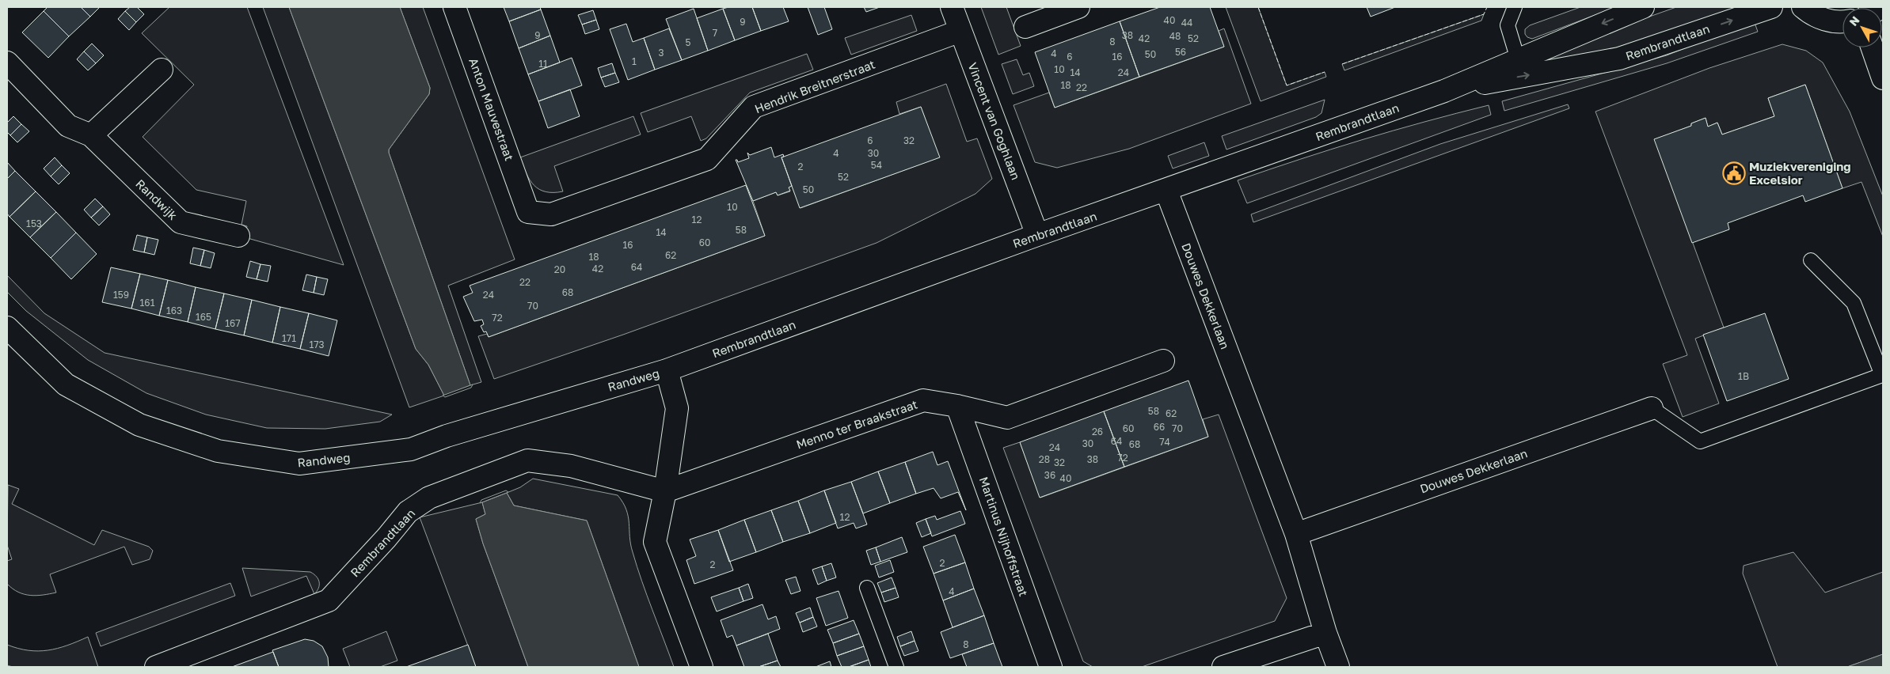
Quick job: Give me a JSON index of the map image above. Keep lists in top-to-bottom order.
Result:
{
  "streets": {
    "street": [
      "Rembrandtlaan",
      "Hendrik Breitnerstraat",
      "Anton Mauvestraat",
      "Vincent van Goghlaan",
      "Randwijk",
      "Douwes Dekkerlaan",
      "Randweg",
      "Menno ter Braakstraat",
      "Martinus Nijhoffstraat"
    ]
  },
  "crossings": [
    ["Rembrandtlaan", "Vincent van Goghlaan"],
    ["Rembrandtlaan", "Douwes Dekkerlaan"],
    ["Rembrandtlaan", "Randweg"],
    ["Rembrandtlaan", "Menno ter Braakstraat"],
    ["Hendrik Breitnerstraat", "Anton Mauvestraat"],
    ["Hendrik Breitnerstraat", "Vincent van Goghlaan"],
    ["Menno ter Braakstraat", "Martinus Nijhoffstraat"]
  ],
  "places": {
    "public building": ["Muziekvereniging Excelsior"]
  },
  "house_numbers": [
    "40",
    "9",
    "44",
    "7",
    "9",
    "38",
    "48",
    "42",
    "52",
    "8",
    "5",
    "56",
    "3",
    "4",
    "50",
    "6",
    "16",
    "1",
    "11",
    "10",
    "14",
    "24",
    "18",
    "22",
    "6",
    "32",
    "4",
    "30",
    "54",
    "2",
    "52",
    "50",
    "10",
    "12",
    "153",
    "58",
    "14",
    "60",
    "16",
    "62",
    "18",
    "64",
    "42",
    "20",
    "22",
    "68",
    "159",
    "24",
    "161",
    "70",
    "163",
    "165",
    "72",
    "167",
    "171",
    "173",
    "1B",
    "58",
    "62",
    "66",
    "60",
    "70",
    "26",
    "64",
    "74",
    "30",
    "68",
    "24",
    "72",
    "28",
    "38",
    "32",
    "36",
    "40",
    "12",
    "2",
    "2",
    "4",
    "8"
  ],
  "north": "top left"
}
